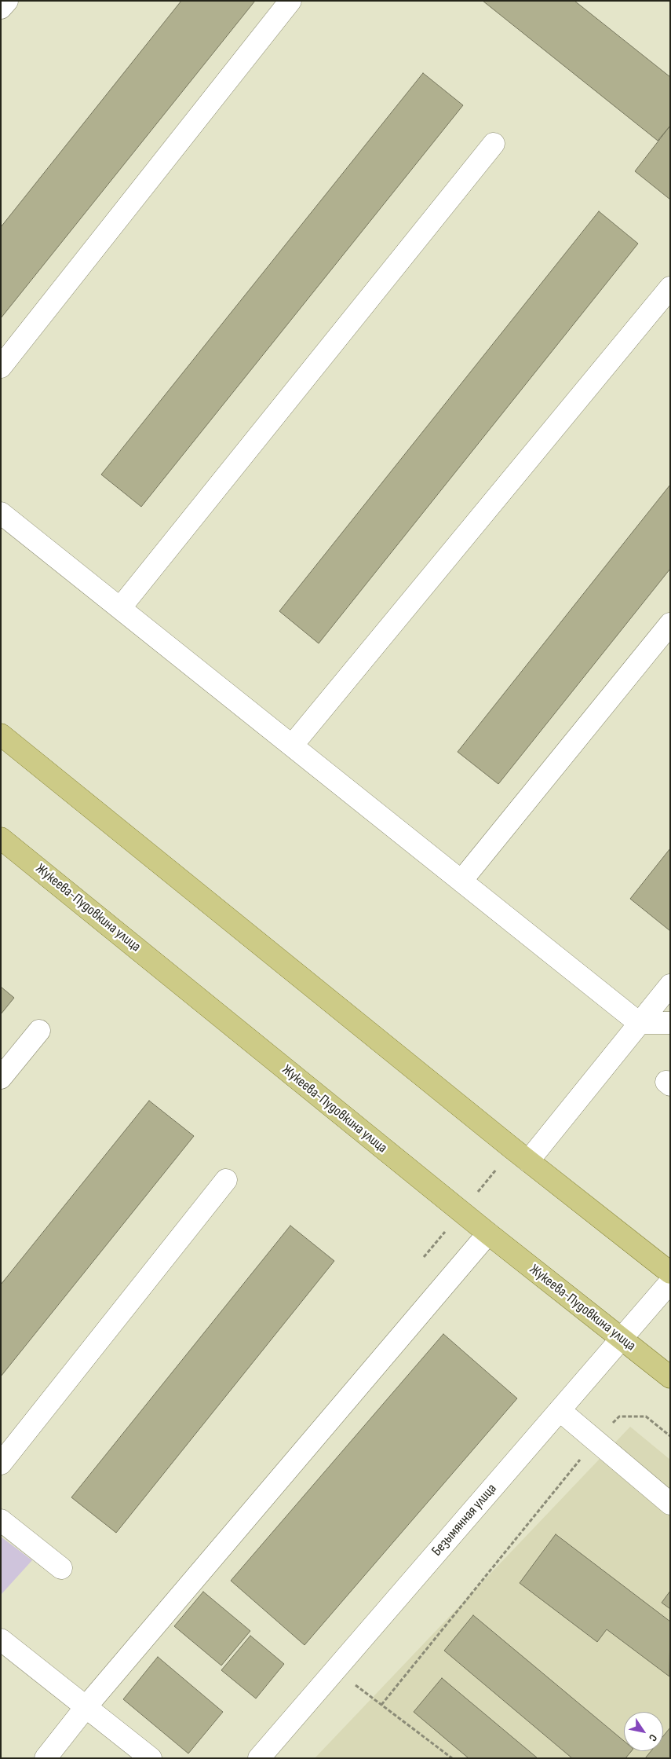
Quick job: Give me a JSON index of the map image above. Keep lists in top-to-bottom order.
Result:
{
  "streets": {
    "main road": ["Жукеева-Пудовкина улица"],
    "street": ["Безымянная улица"]
  },
  "crossings": [
    ["Жукеева-Пудовкина улица", "Безымянная улица"]
  ],
  "north": "bottom right"
}
